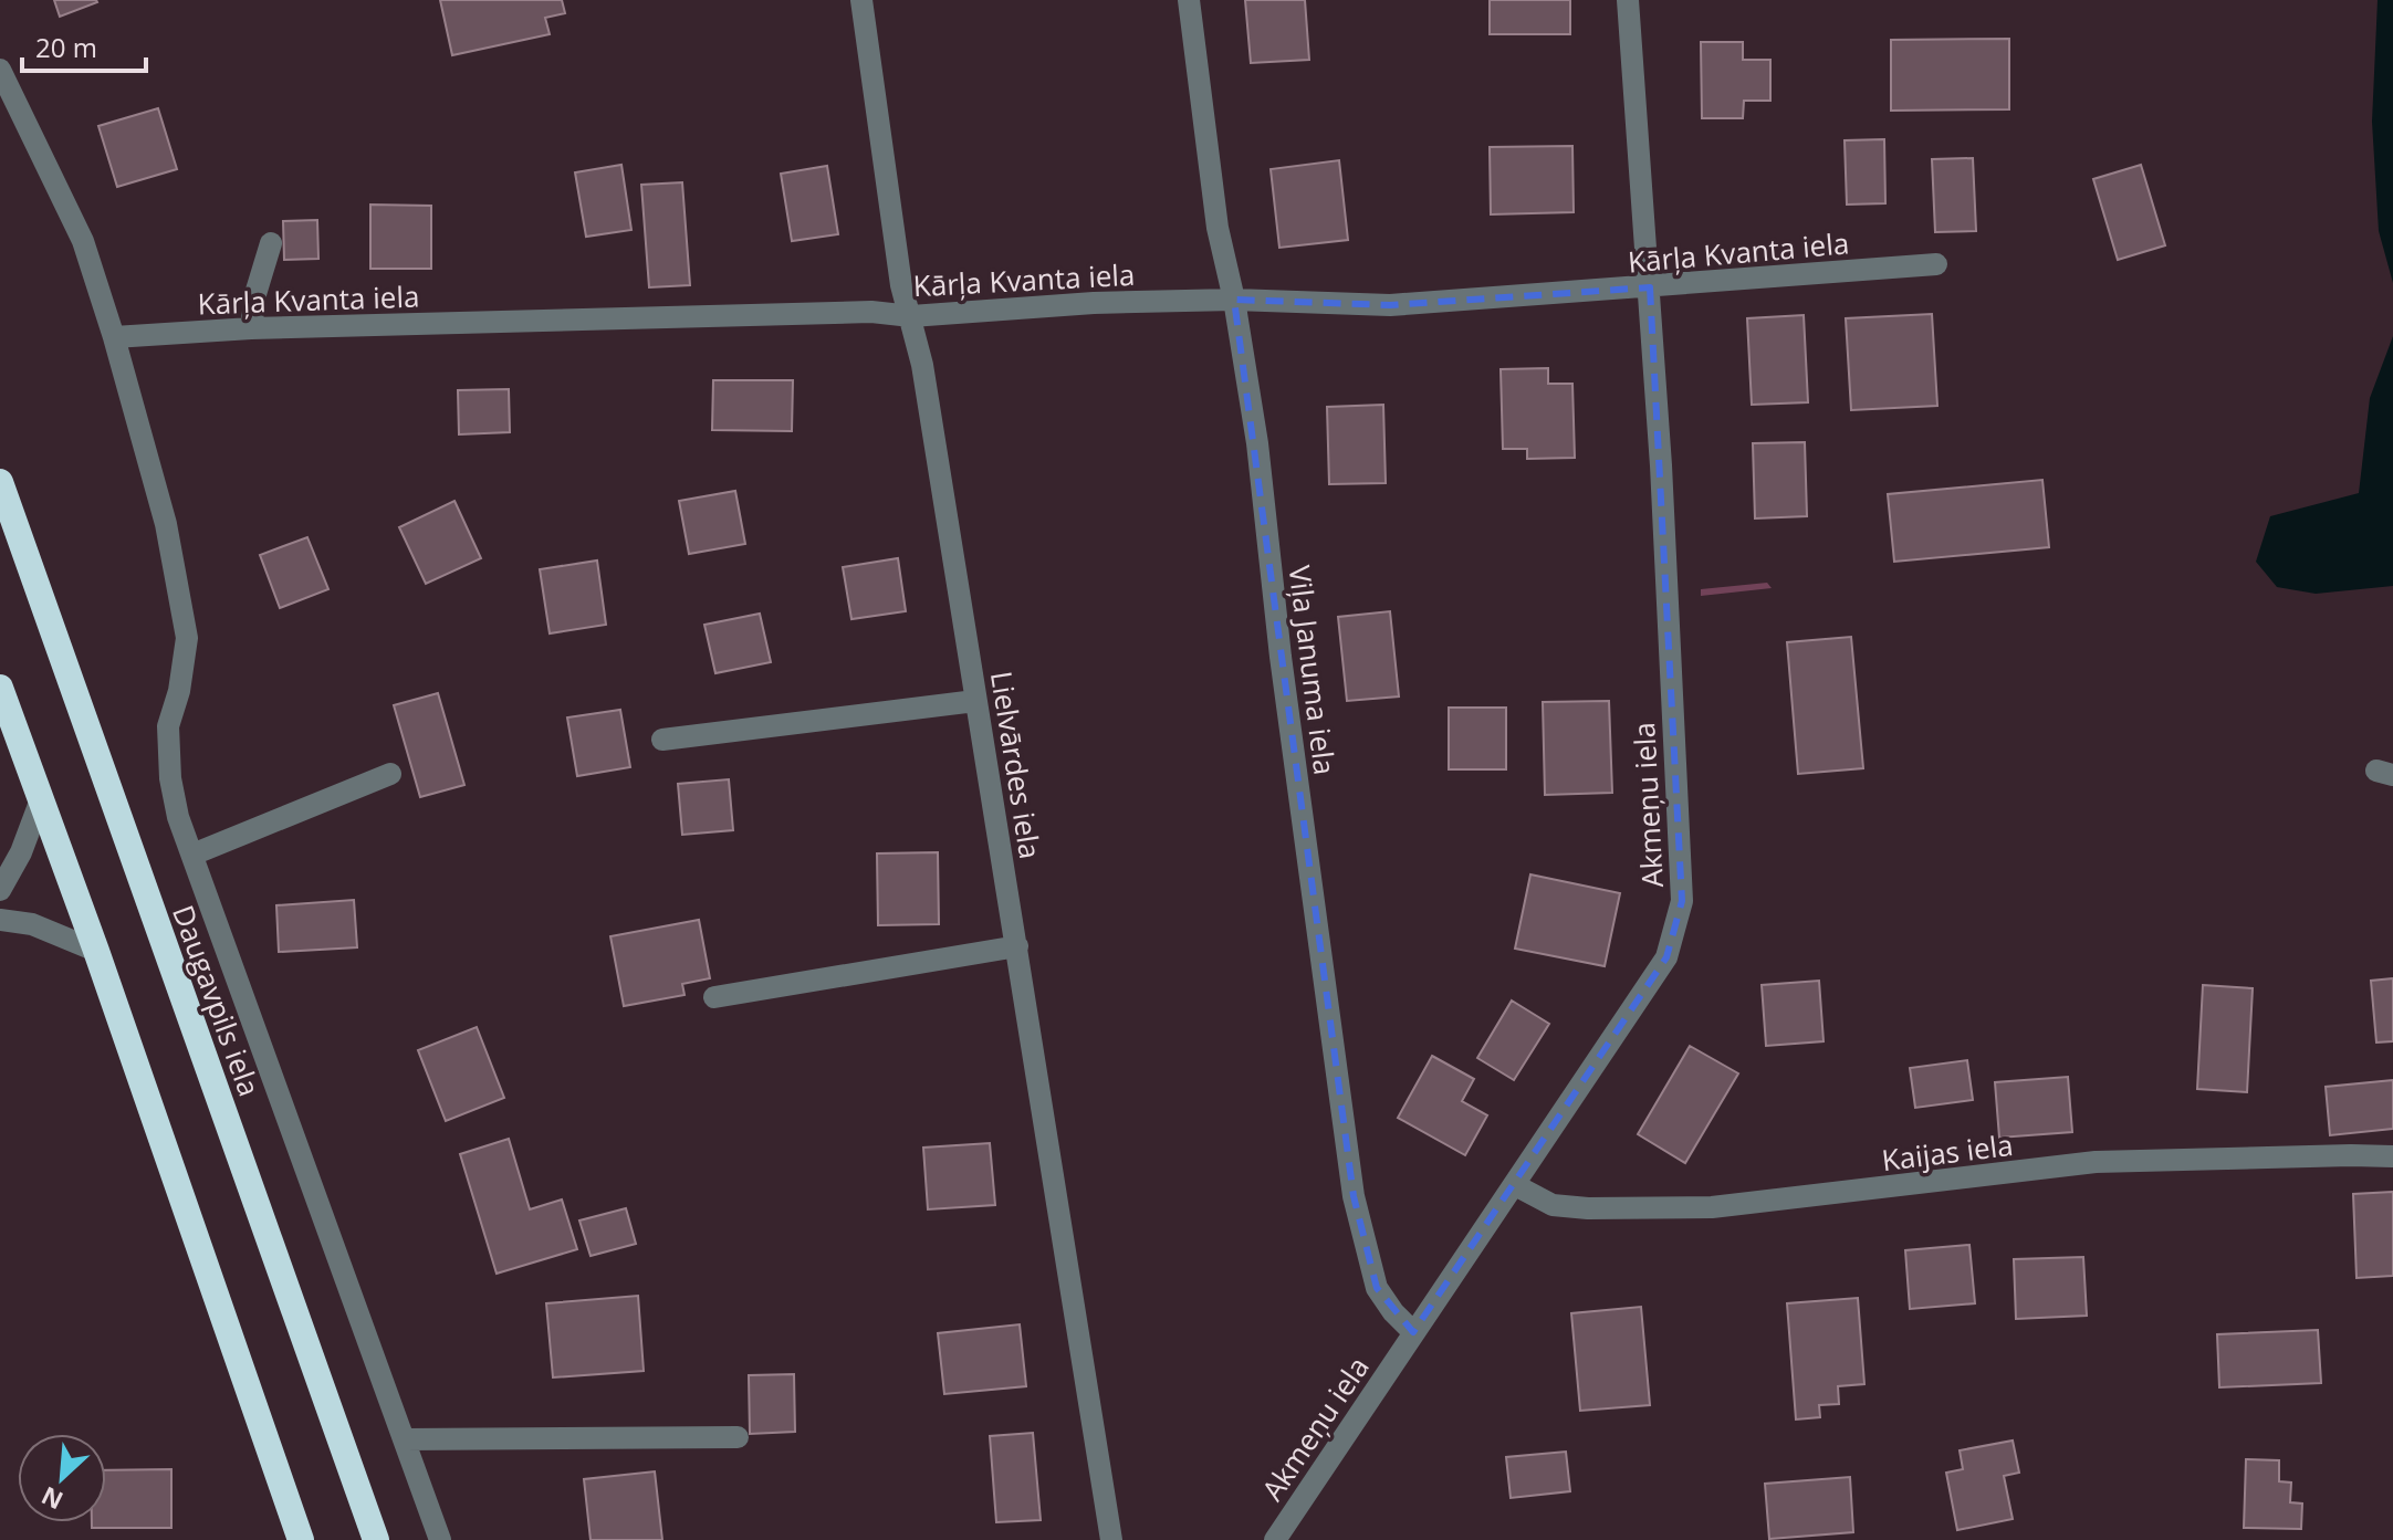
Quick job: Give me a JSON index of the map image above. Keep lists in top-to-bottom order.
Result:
{
  "streets": {
    "highway": ["Daugavpils iela"],
    "street": [
      "Kārļa Kvanta iela",
      "Viļa Januma iela",
      "Lielvārdes iela",
      "Akmeņu iela",
      "Kaijas iela"
    ]
  },
  "crossings": [
    ["Kārļa Kvanta iela", "Viļa Januma iela"],
    ["Kārļa Kvanta iela", "Lielvārdes iela"],
    ["Kārļa Kvanta iela", "Akmeņu iela"],
    ["Viļa Januma iela", "Akmeņu iela"],
    ["Akmeņu iela", "Kaijas iela"]
  ],
  "scale_bar": "20 m",
  "north": "bottom left"
}
